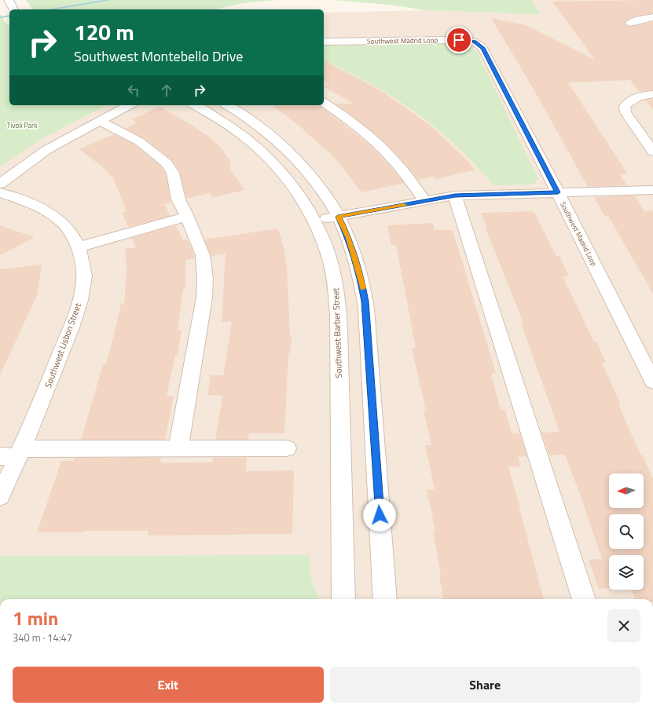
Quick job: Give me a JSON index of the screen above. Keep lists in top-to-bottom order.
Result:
{
  "streets": {
    "street": ["Southwest Madrid Loop", "Southwest Barber Street", "Southwest Lisbon Street"]
  },
  "parks": ["Tivoli Park"],
  "north": "left",
  "page": {
    "turn": ["120 m", "Southwest Montebello Drive"],
    "heading": ["1 min", "340 m · 14:47"],
    "buttons": ["Exit", "Share"]
  }
}
